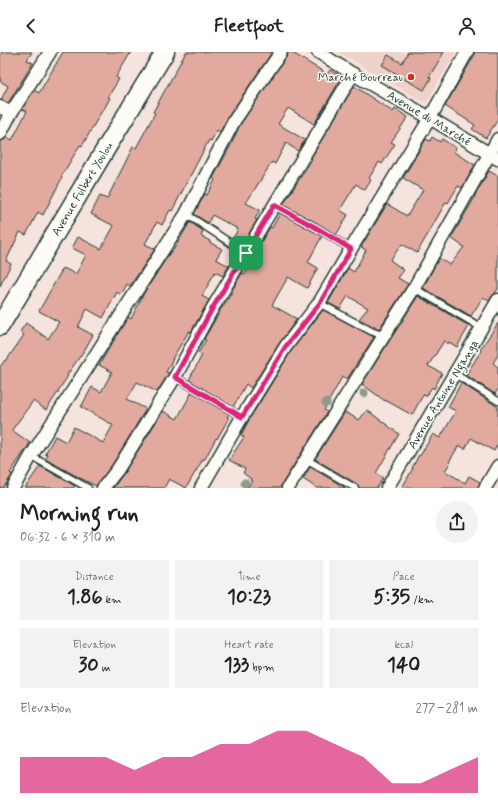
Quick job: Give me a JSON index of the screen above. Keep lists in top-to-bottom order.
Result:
{
  "streets": {
    "main road": ["Avenue Fulbert Youlou"],
    "street": ["Avenue du Marché", "Avenue Antoine Nganga"]
  },
  "places": ["Marché Bourreau"],
  "page": {
    "header": "Fleetfoot",
    "heading": ["Morning run", "06:32 · 6 × 310 m"],
    "stats": [
      ["Distance", "1.86 km"],
      ["Time", "10:23"],
      ["Pace", "5:35 /km"],
      ["Elevation", "30 m"],
      ["Heart rate", "133 bpm"],
      ["kcal", "140"]
    ],
    "chart": ["Elevation", "277–281 m"]
  }
}
